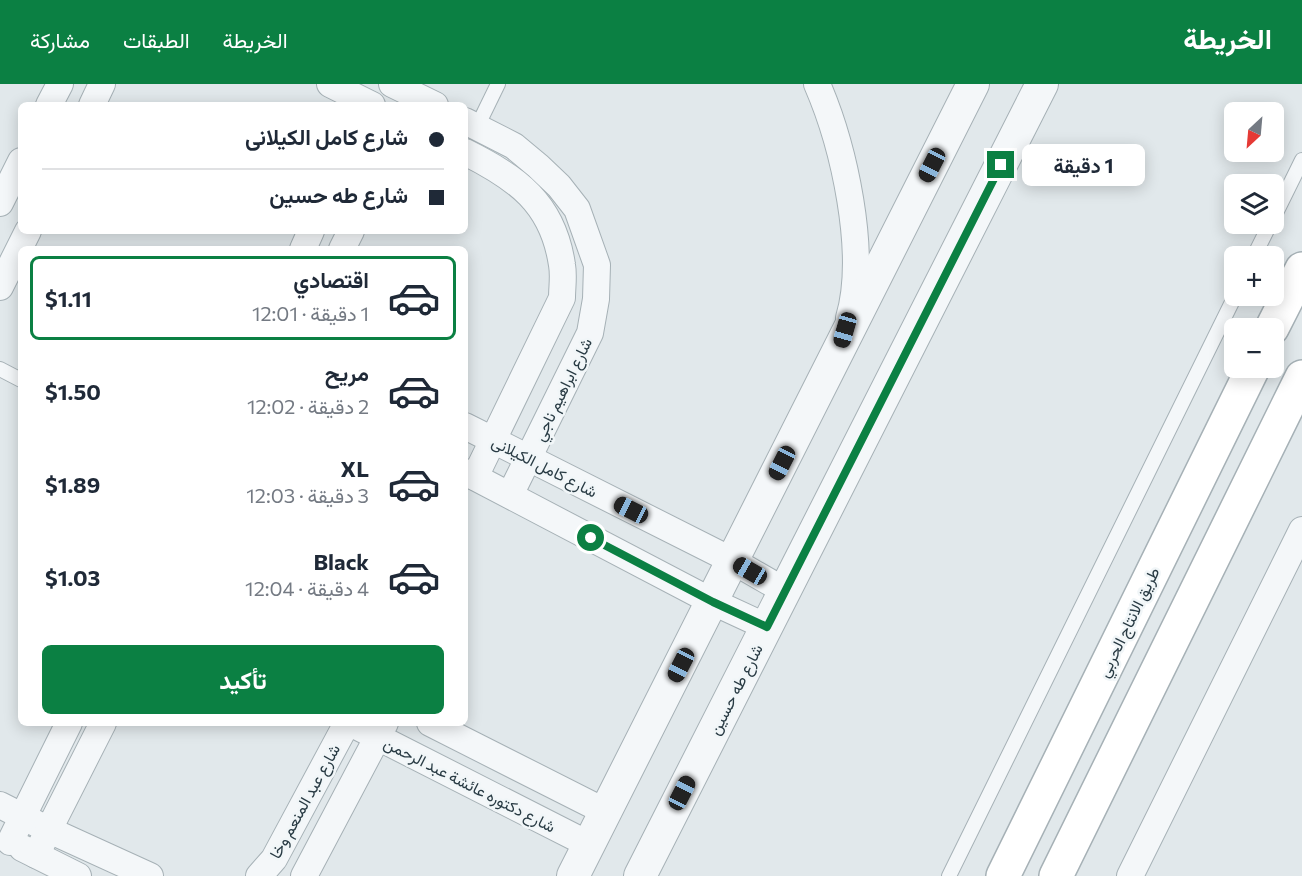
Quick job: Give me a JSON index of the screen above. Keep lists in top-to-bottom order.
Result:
{
  "streets": {
    "main road": ["طريق الانتاج الحربي"],
    "street": [
      "شارع ابراهيم ناجي",
      "شارع كامل الكيلانى",
      "شارع طه حسين",
      "شارع دكتوره عائشة عبد الرحمن",
      "شارع عبد المنعم وخا"
    ]
  },
  "crossings": [
    ["شارع ابراهيم ناجي", "شارع كامل الكيلانى"],
    ["شارع كامل الكيلانى", "شارع طه حسين"],
    ["شارع دكتوره عائشة عبد الرحمن", "شارع عبد المنعم وخا"]
  ],
  "north": "bottom left",
  "page": {
    "header": "الخريطة",
    "nav": ["الخريطة", "الطبقات", "مشاركة"],
    "map_buttons": ["+", "−"],
    "banner": ["شارع كامل الكيلانى", "شارع طه حسين"],
    "bubble": "1 دقيقة",
    "list": [
      {
        "name": "اقتصادي",
        "note": "1 دقيقة · 12:01",
        "value": "$1.11"
      },
      {
        "name": "مريح",
        "note": "2 دقيقة · 12:02",
        "value": "$1.50"
      },
      {
        "name": "XL",
        "note": "3 دقيقة · 12:03",
        "value": "$1.89"
      },
      {
        "name": "Black",
        "note": "4 دقيقة · 12:04",
        "value": "$1.03"
      }
    ],
    "buttons": "تأكيد"
  }
}
